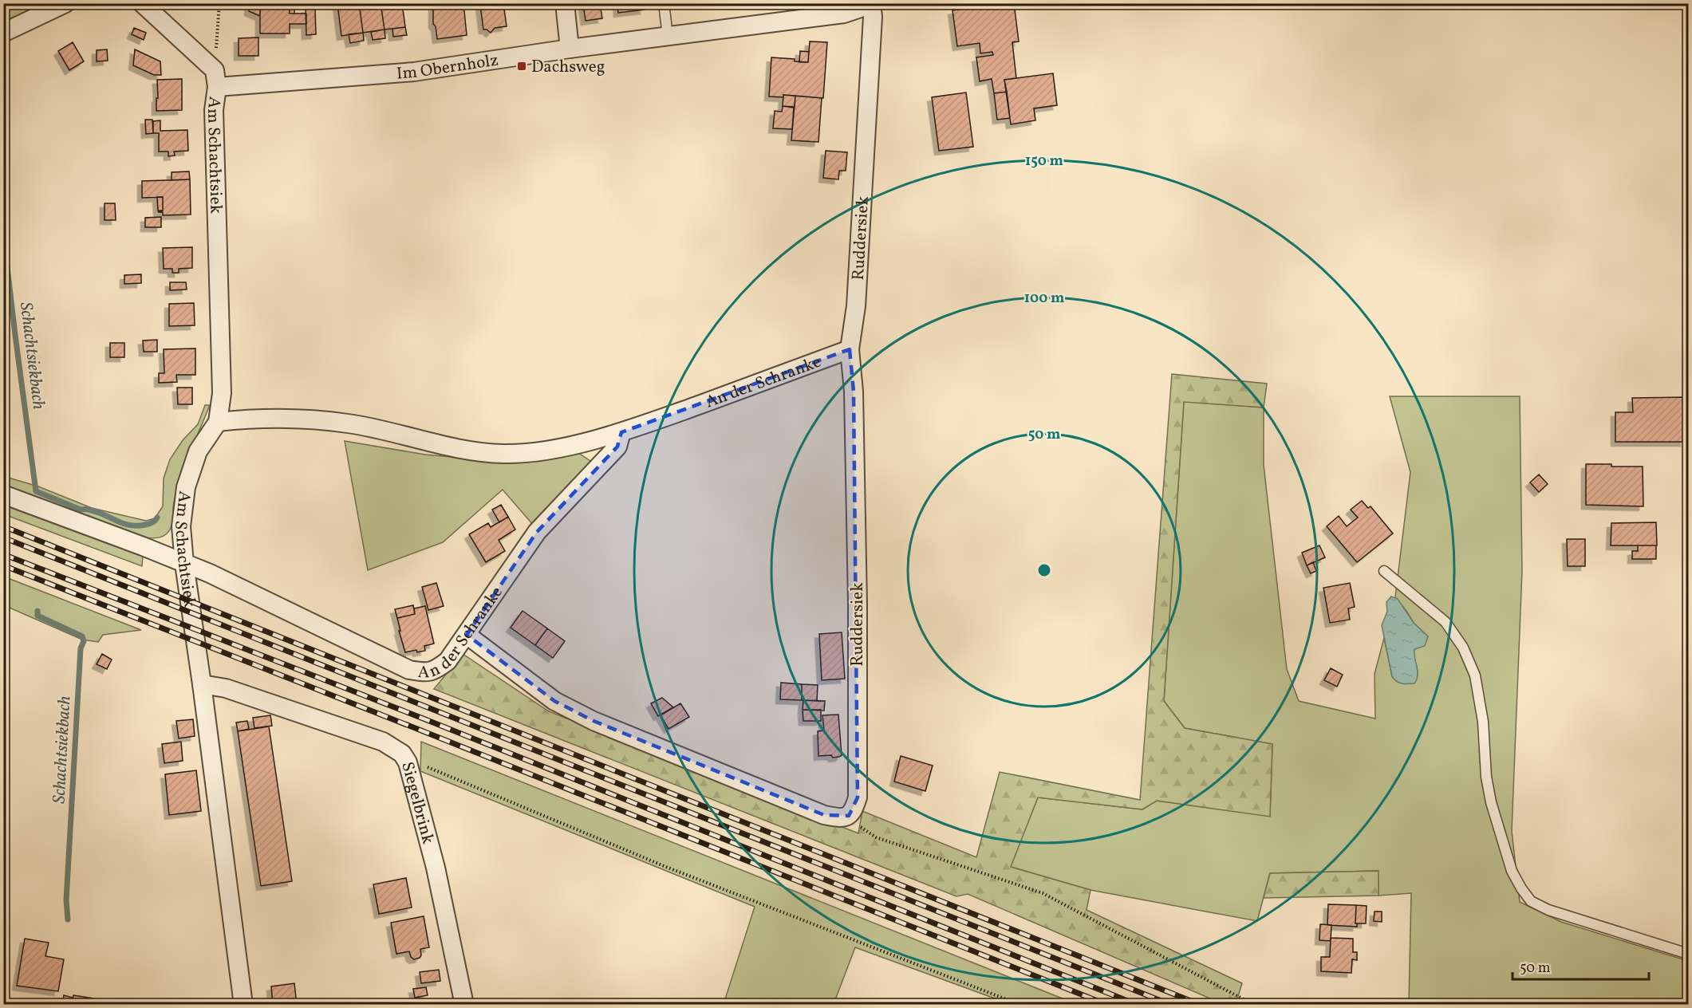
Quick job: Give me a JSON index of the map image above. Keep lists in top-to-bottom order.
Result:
{
  "streets": {
    "street": [
      "Im Obernholz",
      "Am Schachtsiek",
      "Ruddersiek",
      "An der Schranke",
      "Siegelbrink"
    ]
  },
  "crossings": [
    ["Im Obernholz", "Am Schachtsiek"],
    ["Im Obernholz", "Ruddersiek"],
    ["Am Schachtsiek", "An der Schranke"],
    ["Am Schachtsiek", "Siegelbrink"],
    ["Ruddersiek", "An der Schranke"]
  ],
  "water": ["Schachtsiekbach"],
  "places": {
    "transit": ["Dachsweg"]
  },
  "scale_bar": "50 m",
  "rings": ["150 m", "100 m", "50 m"]
}
